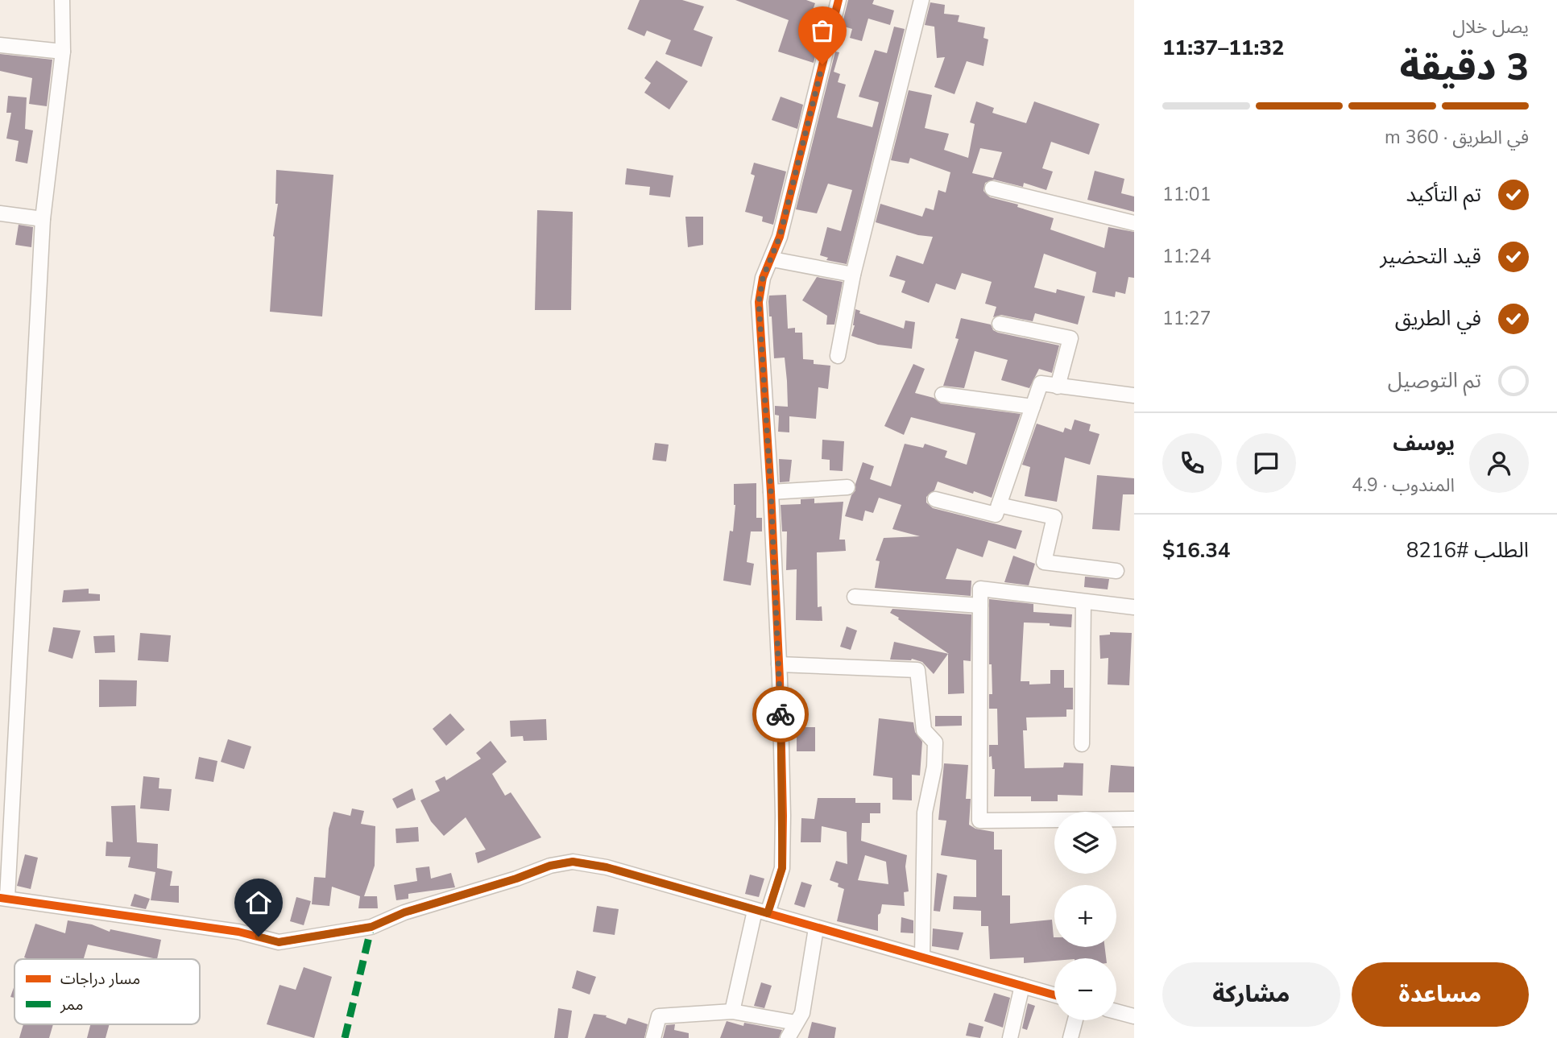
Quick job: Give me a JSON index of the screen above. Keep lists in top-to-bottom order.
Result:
{
  "legend": ["مسار دراجات", "ممر"],
  "page": {
    "heading": ["3 دقيقة", "يصل خلال", "11:32–11:37"],
    "panel": [
      "يوسف",
      "المندوب · 4.9",
      "الطلب #8216",
      "$16.34"
    ],
    "bar": "في الطريق · 360 m",
    "list": [
      ["تم التأكيد", "11:01"],
      ["قيد التحضير", "11:24"],
      ["في الطريق", "11:27"],
      "تم التوصيل"
    ],
    "map_buttons": ["+", "−"],
    "buttons": ["مساعدة", "مشاركة"]
  }
}
